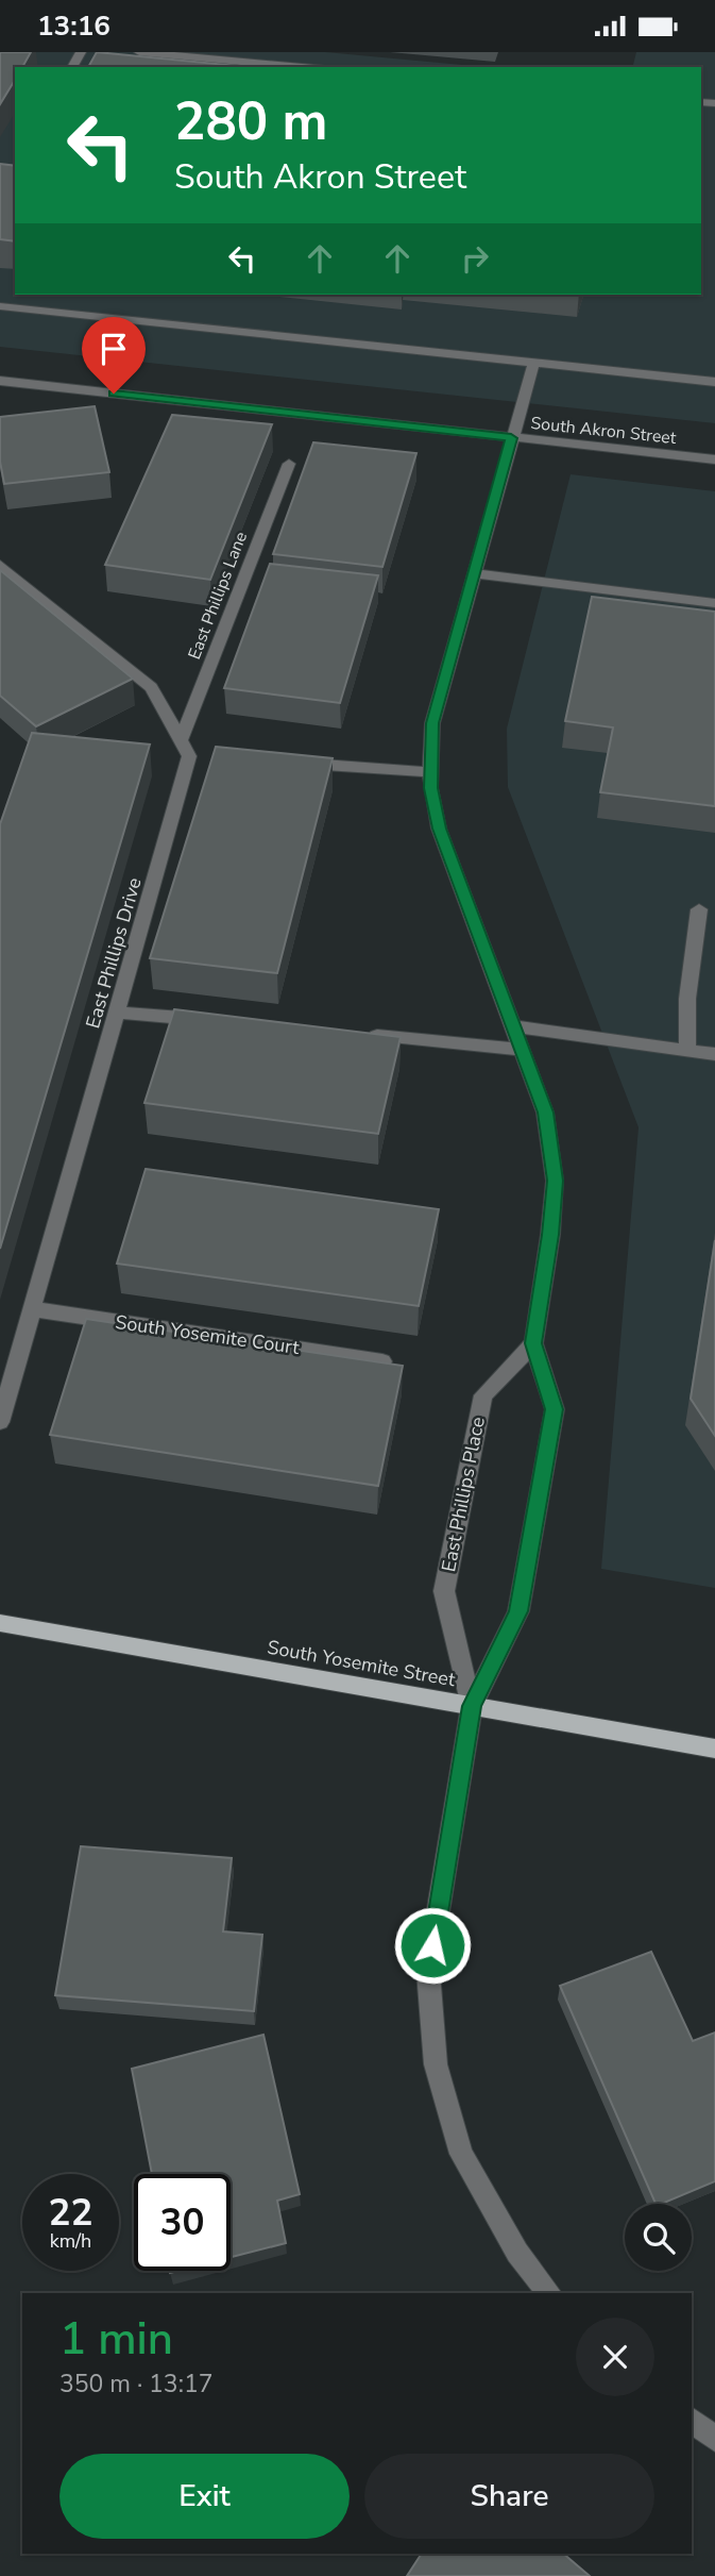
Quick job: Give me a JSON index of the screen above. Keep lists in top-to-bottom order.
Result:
{
  "streets": {
    "main road": ["South Yosemite Street"],
    "street": [
      "South Akron Street",
      "East Phillips Lane",
      "East Phillips Drive",
      "South Yosemite Court",
      "East Phillips Place"
    ]
  },
  "crossings": [
    ["South Akron Street", "East Phillips Place"],
    ["East Phillips Lane", "East Phillips Drive"],
    ["East Phillips Drive", "South Yosemite Court"],
    ["East Phillips Place", "South Yosemite Street"]
  ],
  "page": {
    "status": "13:16",
    "turn": ["280 m", "South Akron Street"],
    "speed": "22 km/h",
    "limit": "30",
    "heading": ["1 min", "350 m · 13:17"],
    "buttons": ["Exit", "Share"]
  }
}
